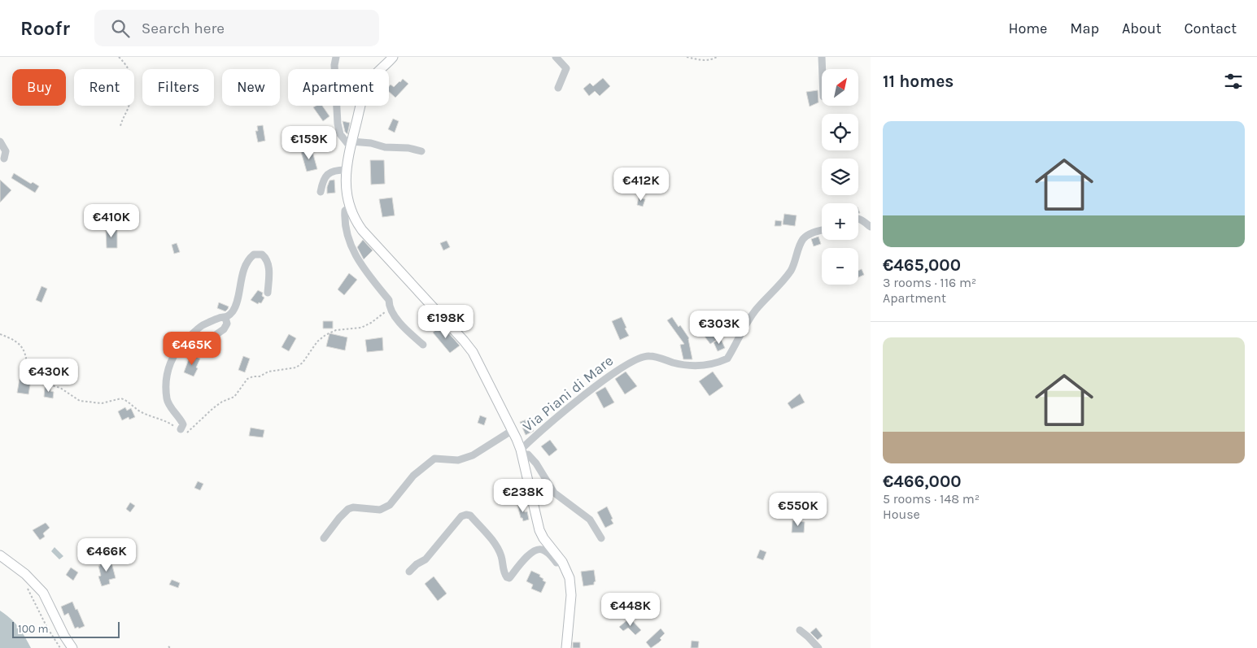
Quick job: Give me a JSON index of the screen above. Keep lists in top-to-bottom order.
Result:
{
  "streets": {
    "street": ["Via Piani di Mare"]
  },
  "scale_bar": "100 m",
  "north": "top right",
  "page": {
    "header": "Roofr",
    "search": "Search here",
    "nav": [
      "Home",
      "Map",
      "About",
      "Contact"
    ],
    "heading": "11 homes",
    "map_buttons": ["+", "−"],
    "chip": [
      "Buy",
      "Rent",
      "Filters",
      "New",
      "Apartment"
    ],
    "list": [
      {
        "name": "€465,000",
        "note": "3 rooms · 116 m² · Apartment"
      },
      {
        "name": "€466,000",
        "note": "5 rooms · 148 m² · House"
      }
    ],
    "price": [
      "€159K",
      "€412K",
      "€410K",
      "€198K",
      "€303K",
      "€465K",
      "€430K",
      "€238K",
      "€550K",
      "€466K",
      "€448K"
    ],
    "scale": "100 m"
  }
}
